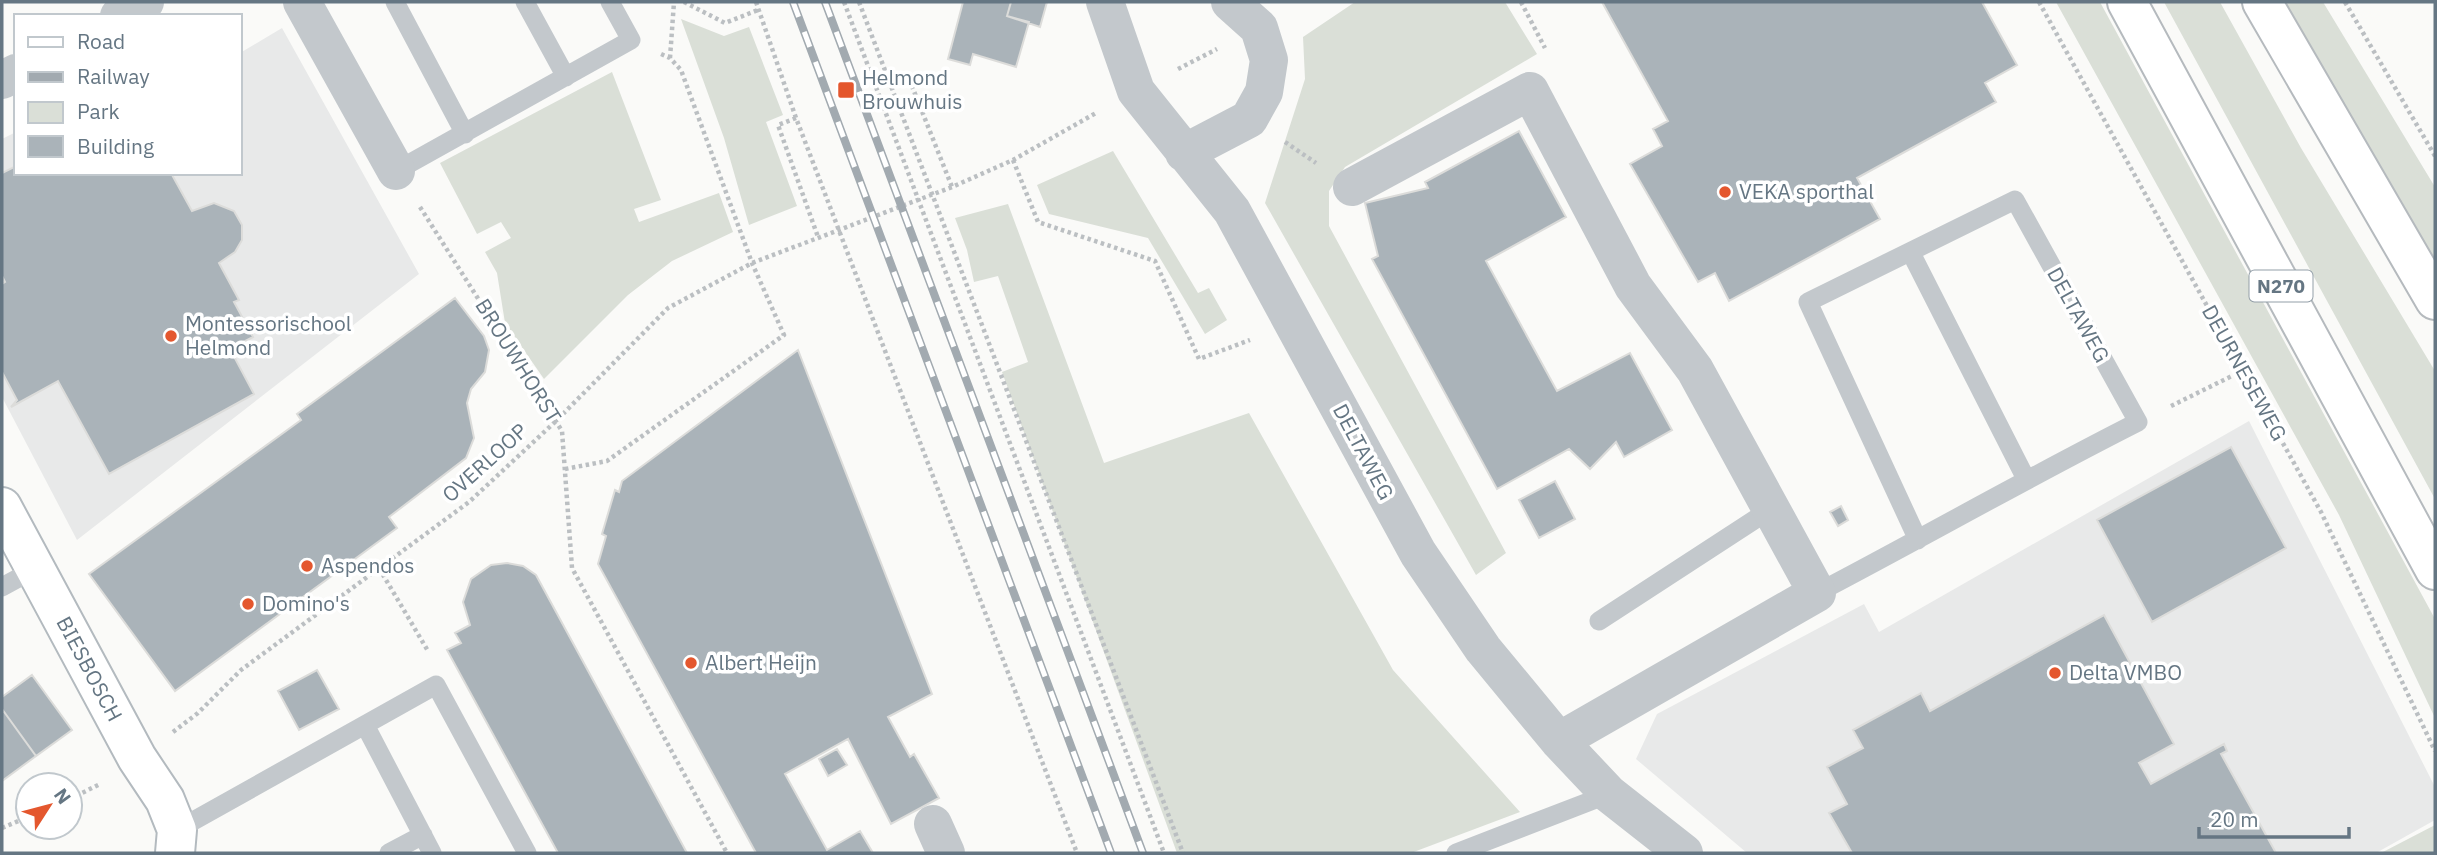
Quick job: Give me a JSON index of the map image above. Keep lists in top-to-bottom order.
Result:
{
  "streets": {
    "main road": ["N270", "BIESBOSCH"],
    "street": ["DELTAWEG"],
    "path": ["BROUWHORST", "DEURNESEWEG", "OVERLOOP"]
  },
  "crossings": [
    ["BROUWHORST", "OVERLOOP"],
    ["OVERLOOP", "BIESBOSCH"]
  ],
  "places": {
    "transit": ["Helmond Brouwhuis"],
    "other": [
      "VEKA sporthal",
      "Montessorischool Helmond",
      "Aspendos",
      "Domino's",
      "Albert Heijn",
      "Delta VMBO"
    ]
  },
  "legend": [
    "Road",
    "Railway",
    "Park",
    "Building"
  ],
  "scale_bar": "20 m",
  "north": "top right"
}
